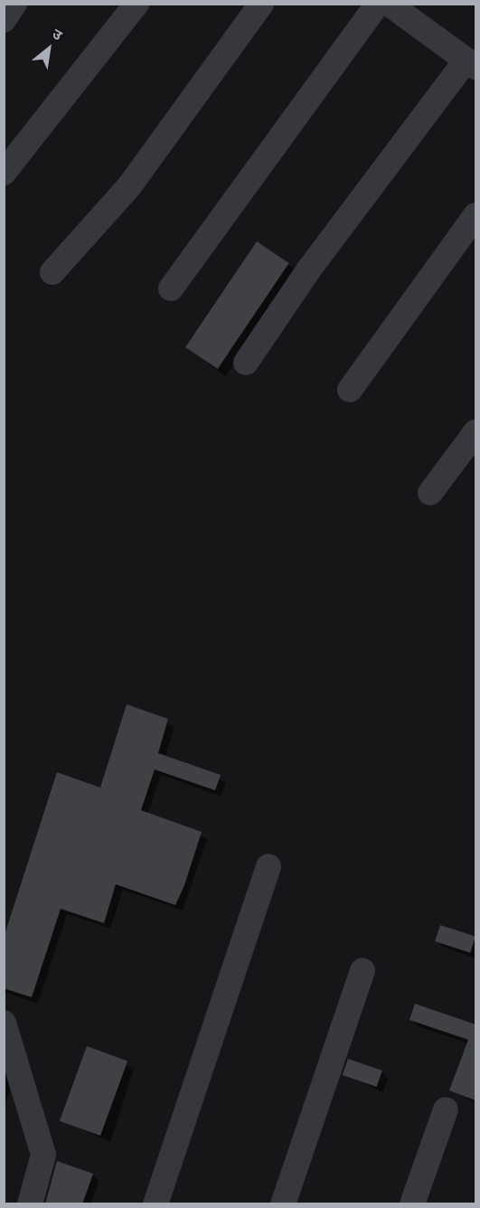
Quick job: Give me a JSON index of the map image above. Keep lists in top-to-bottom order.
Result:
{
  "north": "top right"
}
